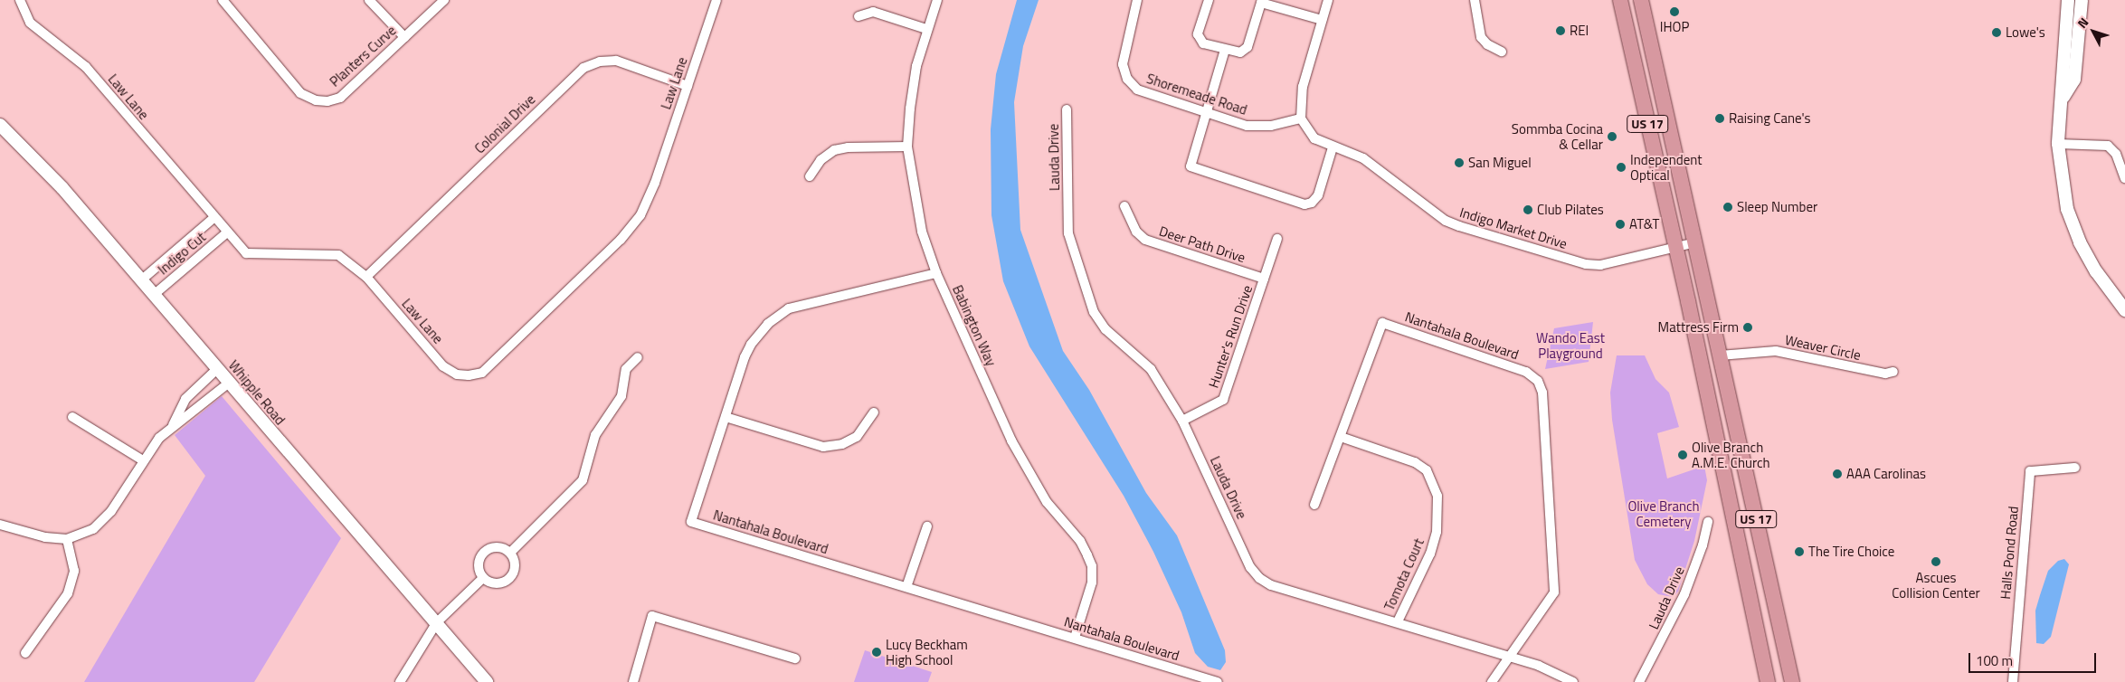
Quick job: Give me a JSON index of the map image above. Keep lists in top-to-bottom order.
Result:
{
  "streets": {
    "highway": ["US 17"],
    "main road": ["Whipple Road"],
    "street": [
      "Planters Curve",
      "Law Lane",
      "Shoremeade Road",
      "Colonial Drive",
      "Lauda Drive",
      "Indigo Market Drive",
      "Deer Path Drive",
      "Indigo Cut",
      "Babington Way",
      "Nantahala Boulevard",
      "Hunter's Run Drive",
      "Weaver Circle",
      "Halls Pond Road",
      "Tomota Court"
    ]
  },
  "crossings": [
    ["Law Lane", "Colonial Drive"],
    ["Law Lane", "Indigo Cut"],
    ["Shoremeade Road", "Indigo Market Drive"],
    ["US 17", "Indigo Market Drive"],
    ["US 17", "Weaver Circle"],
    ["Lauda Drive", "Nantahala Boulevard"],
    ["Lauda Drive", "Hunter's Run Drive"],
    ["Lauda Drive", "Tomota Court"],
    ["Deer Path Drive", "Hunter's Run Drive"],
    ["Indigo Cut", "Whipple Road"],
    ["Babington Way", "Nantahala Boulevard"],
    ["Nantahala Boulevard", "Tomota Court"]
  ],
  "parks": ["Wando East Playground", "Olive Branch Cemetery"],
  "places": [
    "IHOP",
    "REI",
    "Lowe's",
    "Raising Cane's",
    "Sommba Cocina & Cellar",
    "San Miguel",
    "Independent Optical",
    "Sleep Number",
    "Club Pilates",
    "AT&T",
    "Mattress Firm",
    "Olive Branch A.M.E. Church",
    "AAA Carolinas",
    "The Tire Choice",
    "Ascues Collision Center",
    "Lucy Beckham High School"
  ],
  "scale_bar": "100 m",
  "north": "top left"
}
